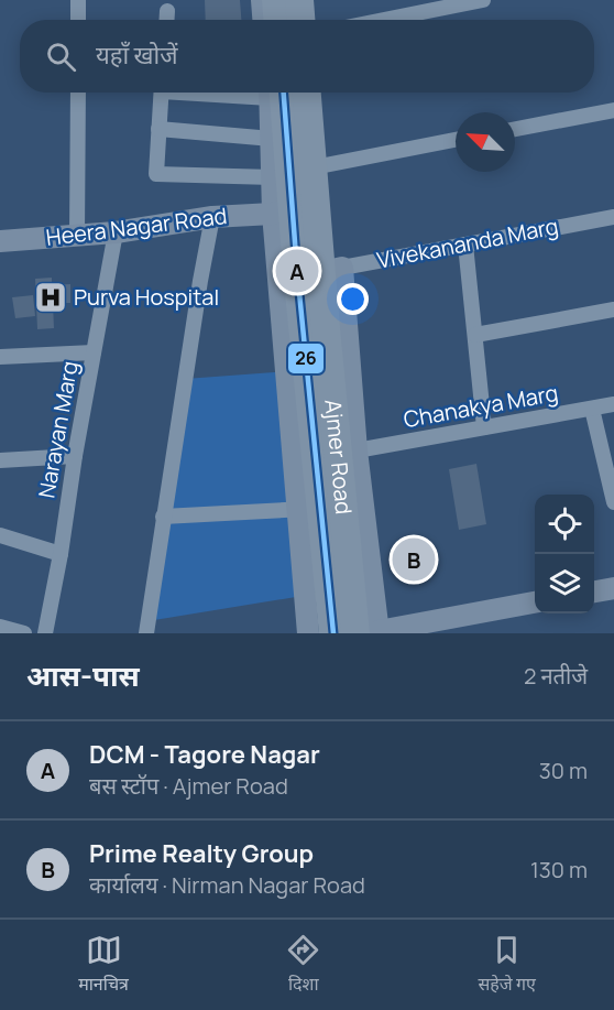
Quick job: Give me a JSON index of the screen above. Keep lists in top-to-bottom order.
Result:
{
  "streets": {
    "highway": ["Ajmer Road"],
    "street": [
      "Heera Nagar Road",
      "Vivekananda Marg",
      "Chanakya Marg",
      "Narayan Marg"
    ]
  },
  "crossings": [
    ["Heera Nagar Road", "Narayan Marg"],
    ["Heera Nagar Road", "Ajmer Road"],
    ["Vivekananda Marg", "Ajmer Road"]
  ],
  "places": {
    "hospital": ["Purva Hospital"]
  },
  "lines": ["transit line 26"],
  "north": "top left",
  "page": {
    "search": "यहाँ खोजें",
    "pins": ["A", "B"],
    "heading": ["आस-पास", "2 नतीजे"],
    "list": [
      {
        "mark": "A",
        "name": "DCM - Tagore Nagar",
        "note": "बस स्टॉप · Ajmer Road",
        "value": "30 m"
      },
      {
        "mark": "B",
        "name": "Prime Realty Group",
        "note": "कार्यालय · Nirman Nagar Road",
        "value": "130 m"
      }
    ],
    "nav": ["मानचित्र", "दिशा", "सहेजे गए"]
  }
}
